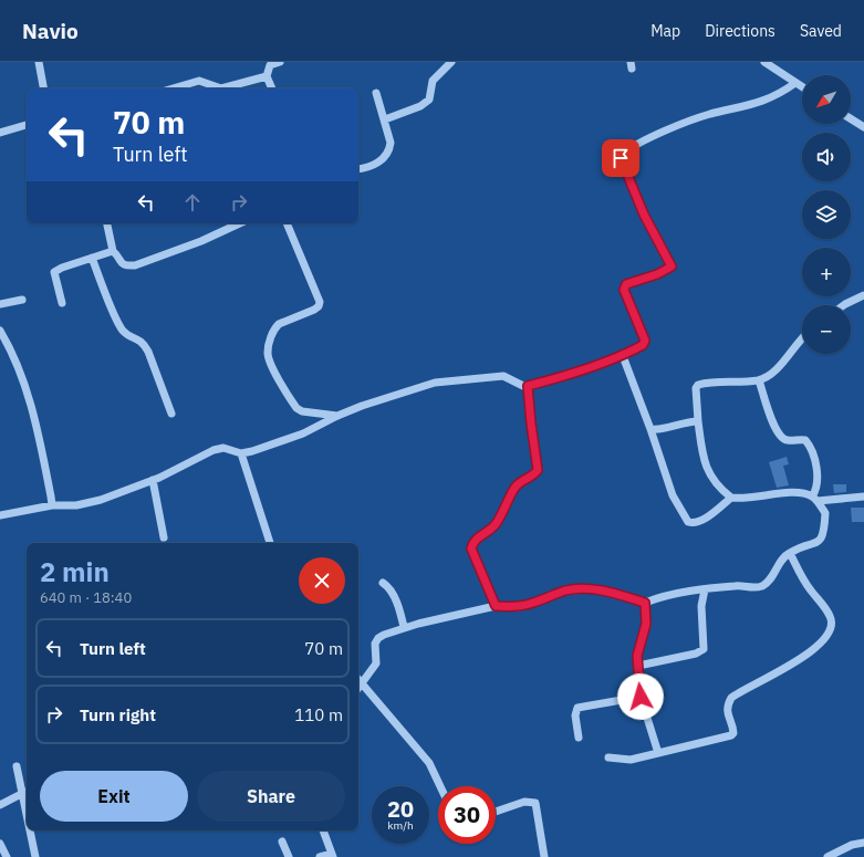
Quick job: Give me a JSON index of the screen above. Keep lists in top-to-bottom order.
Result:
{
  "north": "bottom left",
  "page": {
    "header": "Navio",
    "nav": ["Map", "Directions", "Saved"],
    "map_buttons": ["+", "−"],
    "turn": ["70 m", "Turn left"],
    "heading": ["2 min", "640 m · 18:40"],
    "list": [
      {
        "name": "Turn left",
        "value": "70 m"
      },
      {
        "name": "Turn right",
        "value": "110 m"
      }
    ],
    "buttons": ["Exit", "Share"],
    "speed": "20 km/h",
    "limit": "30"
  }
}
